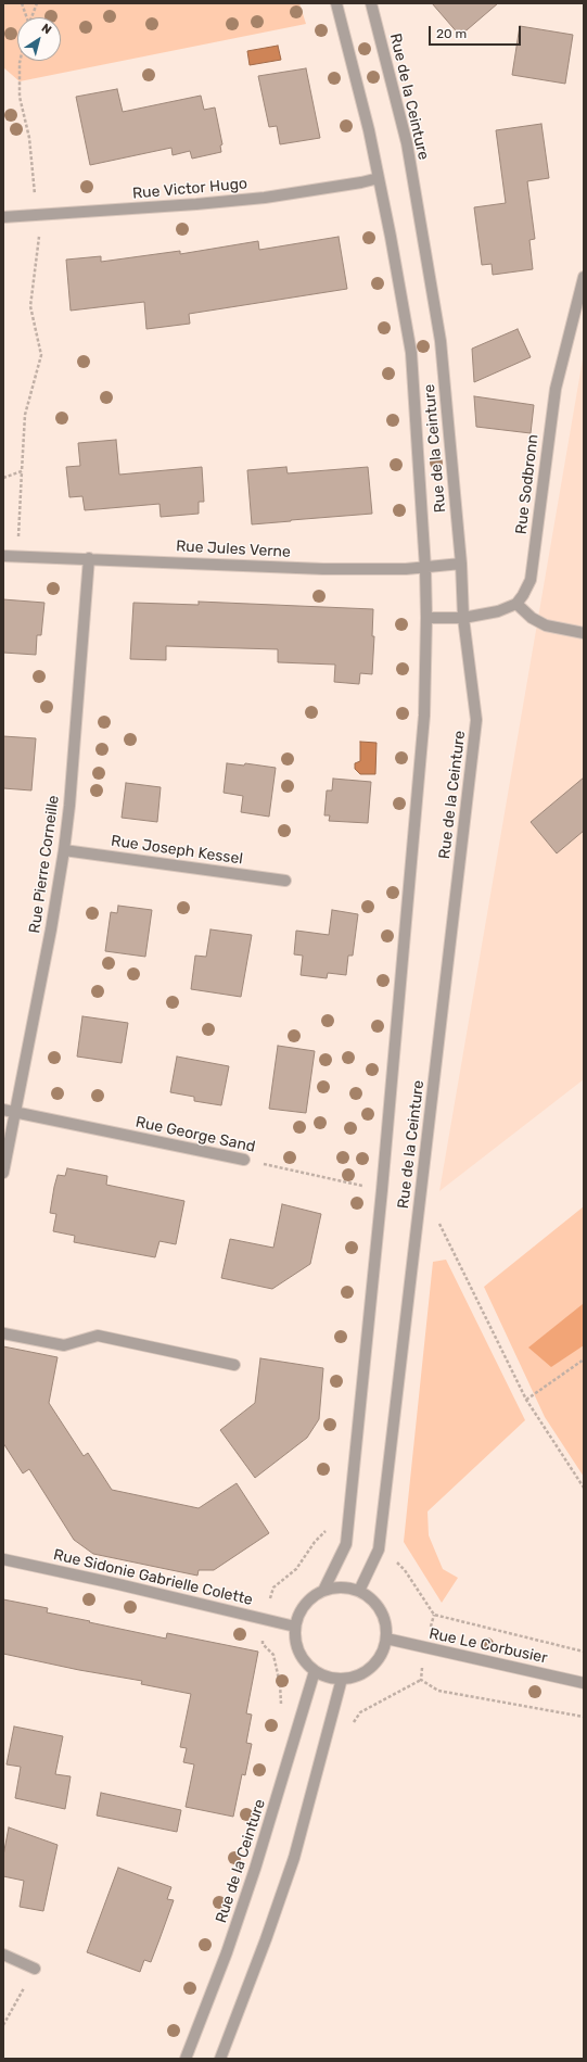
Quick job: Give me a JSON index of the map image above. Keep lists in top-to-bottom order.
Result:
{
  "streets": {
    "street": [
      "Rue de la Ceinture",
      "Rue Victor Hugo",
      "Rue Sodbronn",
      "Rue Jules Verne",
      "Rue Joseph Kessel",
      "Rue Pierre Corneille",
      "Rue George Sand",
      "Rue Sidonie Gabrielle Colette",
      "Rue Le Corbusier"
    ]
  },
  "crossings": [
    ["Rue de la Ceinture", "Rue Victor Hugo"],
    ["Rue de la Ceinture", "Rue Jules Verne"],
    ["Rue de la Ceinture", "Rue George Sand"],
    ["Rue de la Ceinture", "Rue Sidonie Gabrielle Colette"],
    ["Rue de la Ceinture", "Rue Le Corbusier"],
    ["Rue Jules Verne", "Rue Pierre Corneille"],
    ["Rue Joseph Kessel", "Rue Pierre Corneille"],
    ["Rue Pierre Corneille", "Rue George Sand"],
    ["Rue Sidonie Gabrielle Colette", "Rue Le Corbusier"]
  ],
  "scale_bar": "20 m",
  "north": "top right"
}
